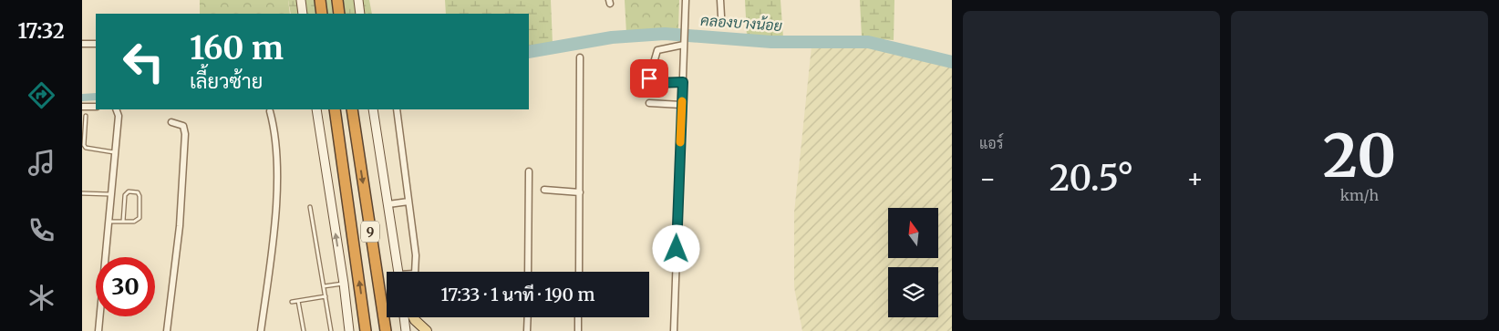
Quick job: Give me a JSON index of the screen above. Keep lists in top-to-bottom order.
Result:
{
  "streets": {
    "highway": ["9"]
  },
  "water": ["คลองบางน้อย"],
  "north": "top",
  "page": {
    "tabs": "17:32",
    "tile": [
      "แอร์",
      ["20", "km/h"]
    ],
    "turn": ["160 m", "เลี้ยวซ้าย"],
    "heat": ["−", "20.5°", "+"],
    "limit": "30",
    "trip": "17:33 · 1 นาที · 190 m"
  }
}
